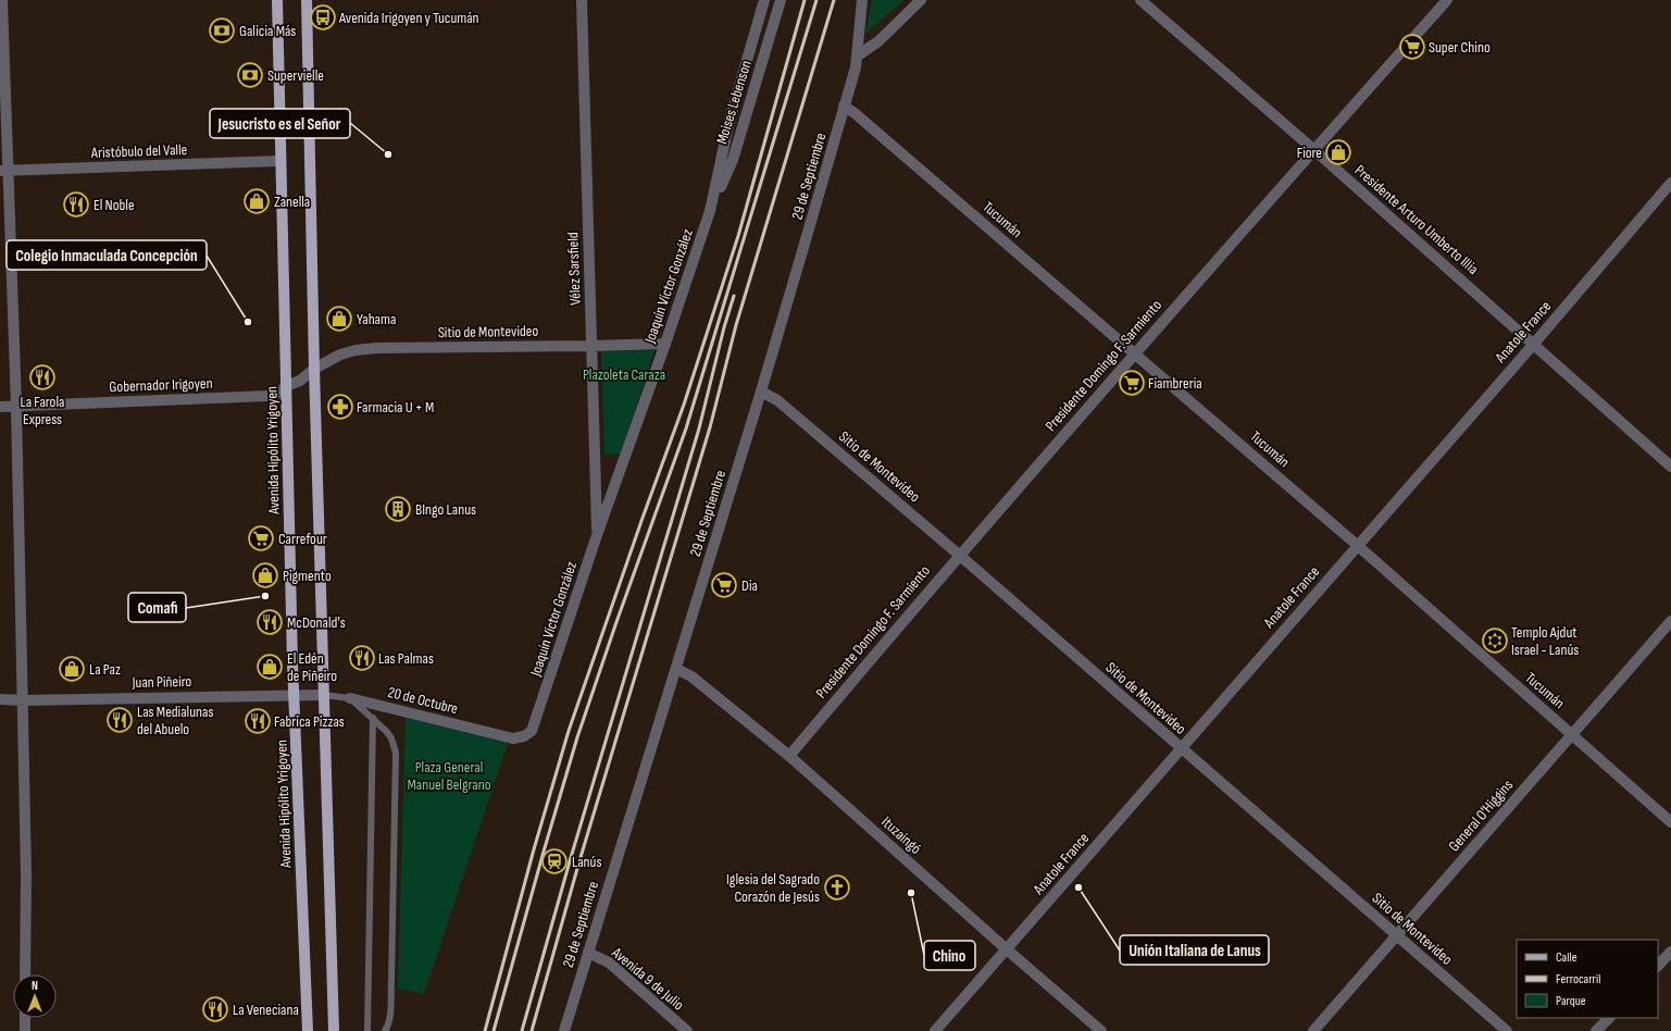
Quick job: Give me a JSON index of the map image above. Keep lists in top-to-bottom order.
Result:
{
  "streets": {
    "main road": ["Avenida Hipólito Yrigoyen"],
    "street": [
      "Moises Lebenson",
      "Aristóbulo del Valle",
      "29 de Septiembre",
      "Tucumán",
      "Presidente Arturo Umberto Illia",
      "Vélez Sarsfield",
      "Joaquín Víctor González",
      "Sitio de Montevideo",
      "Anatole France",
      "Presidente Domingo F. Sarmiento",
      "Gobernador Irigoyen",
      "Juan Piñeiro",
      "20 de Octubre",
      "General O'Higgins",
      "Ituzaingó",
      "Avenida 9 de Julio"
    ]
  },
  "crossings": [
    ["Moises Lebenson", "Joaquín Víctor González"],
    ["Aristóbulo del Valle", "Avenida Hipólito Yrigoyen"],
    ["29 de Septiembre", "Tucumán"],
    ["29 de Septiembre", "Sitio de Montevideo"],
    ["29 de Septiembre", "Ituzaingó"],
    ["29 de Septiembre", "Avenida 9 de Julio"],
    ["Tucumán", "Anatole France"],
    ["Tucumán", "Presidente Domingo F. Sarmiento"],
    ["Tucumán", "General O'Higgins"],
    ["Presidente Arturo Umberto Illia", "Anatole France"],
    ["Presidente Arturo Umberto Illia", "Presidente Domingo F. Sarmiento"],
    ["Vélez Sarsfield", "Joaquín Víctor González"],
    ["Vélez Sarsfield", "Sitio de Montevideo"],
    ["Joaquín Víctor González", "Sitio de Montevideo"],
    ["Joaquín Víctor González", "20 de Octubre"],
    ["Sitio de Montevideo", "Anatole France"],
    ["Sitio de Montevideo", "Presidente Domingo F. Sarmiento"],
    ["Sitio de Montevideo", "Gobernador Irigoyen"],
    ["Sitio de Montevideo", "General O'Higgins"],
    ["Anatole France", "Ituzaingó"],
    ["Presidente Domingo F. Sarmiento", "Ituzaingó"],
    ["Gobernador Irigoyen", "Avenida Hipólito Yrigoyen"],
    ["Avenida Hipólito Yrigoyen", "Juan Piñeiro"],
    ["Juan Piñeiro", "20 de Octubre"]
  ],
  "parks": ["Plazoleta Caraza", "Plaza General Manuel Belgrano"],
  "places": {
    "bus stop": ["Avenida Irigoyen y Tucumán"],
    "bank": ["Galicia Más", "Supervielle"],
    "supermarket": [
      "Super Chino",
      "Fiambreria",
      "Carrefour",
      "Dia"
    ],
    "shop": [
      "Fiore",
      "Zanella",
      "Yahama",
      "Pigmento",
      "El Edén de Piñeiro",
      "La Paz"
    ],
    "other": [
      "Jesucristo es el Señor",
      "Colegio Inmaculada Concepción",
      "Comafi",
      "Unión Italiana de Lanus",
      "Chino"
    ],
    "restaurant": [
      "El Noble",
      "La Farola Express",
      "McDonald's",
      "Las Palmas",
      "Las Medialunas del Abuelo",
      "Fabrica Pizzas",
      "La Veneciana"
    ],
    "pharmacy": ["Farmacia U + M"],
    "building": ["BIngo Lanus"],
    "synagogue": ["Templo Ajdut Israel - Lanús"],
    "station": ["Lanús"],
    "church": ["Iglesia del Sagrado Corazón de Jesús"]
  },
  "legend": ["Calle", "Ferrocarril", "Parque"],
  "north": "top"
}
